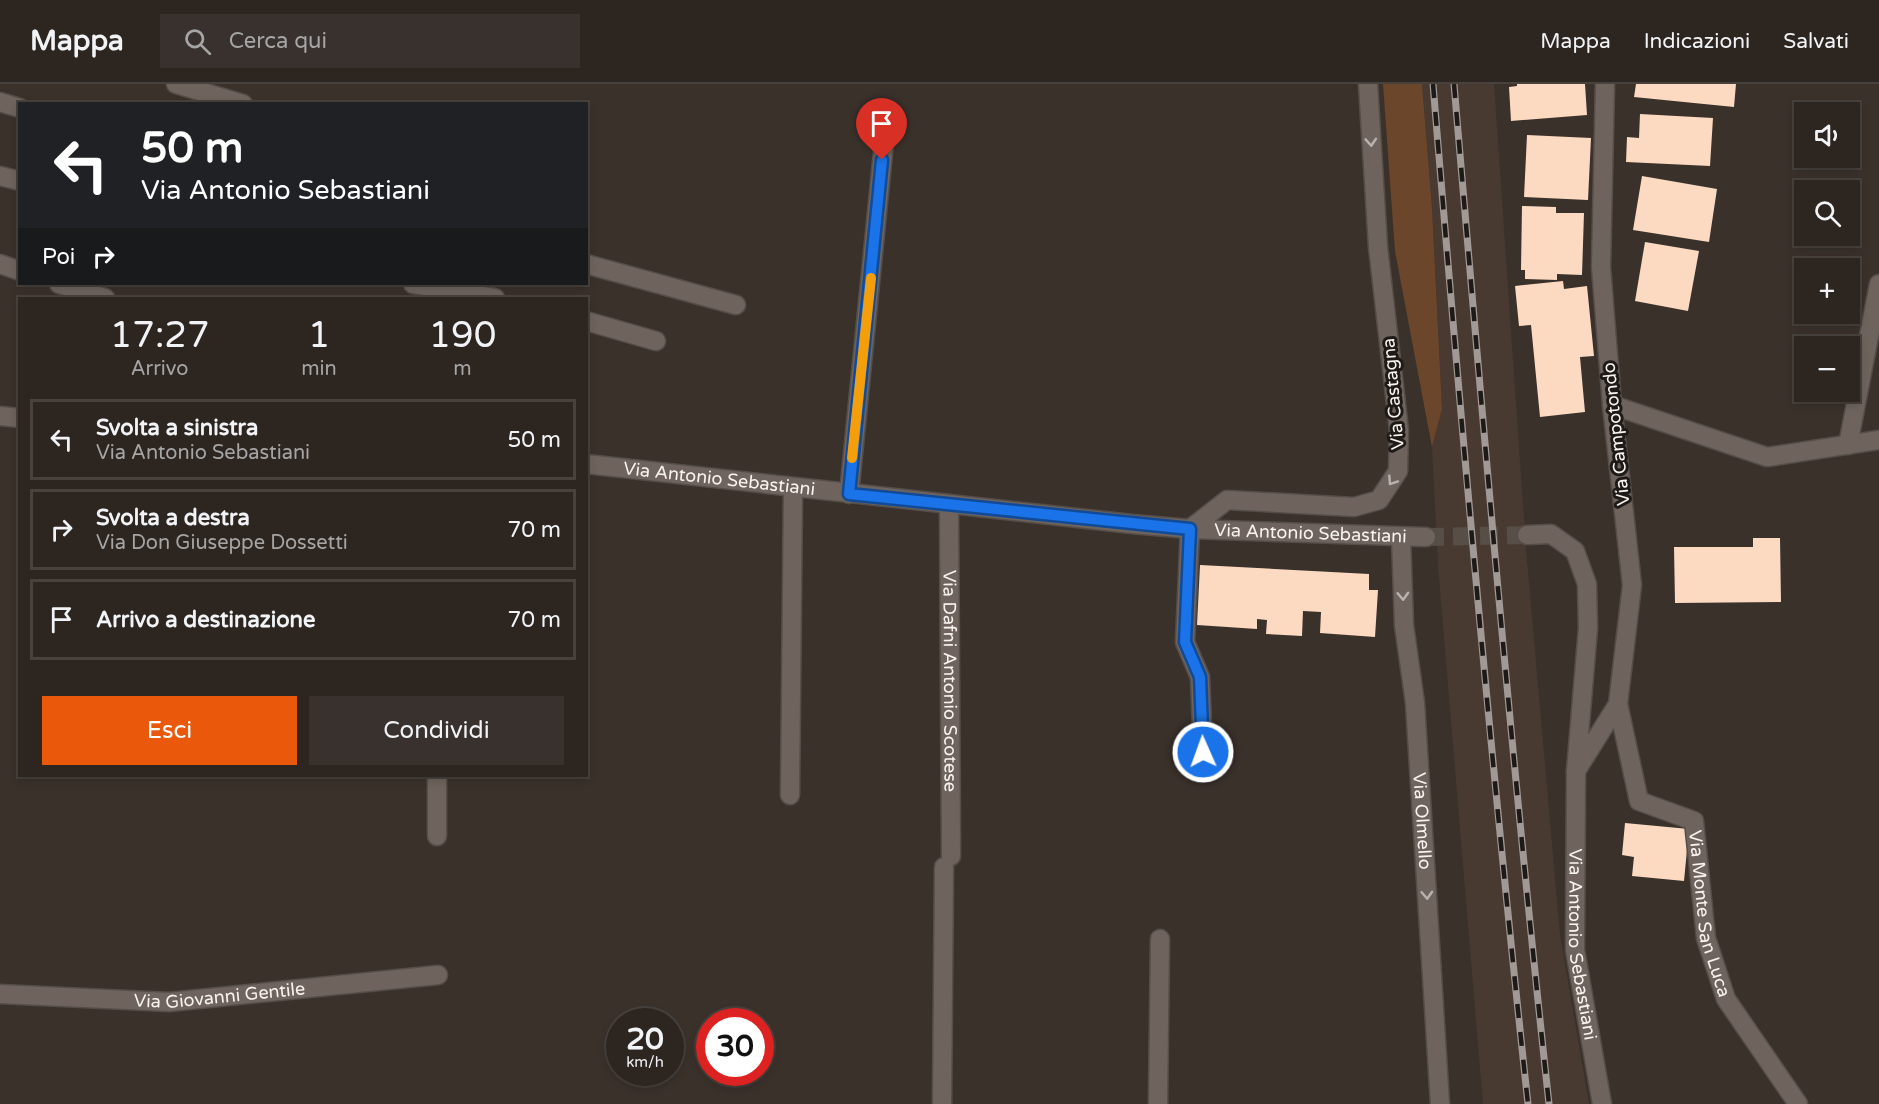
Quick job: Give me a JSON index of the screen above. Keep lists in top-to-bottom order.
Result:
{
  "streets": {
    "street": [
      "Via Castagna",
      "Via Campotondo",
      "Via Antonio Sebastiani",
      "Via Dafni Antonio Scotese",
      "Via Olmello",
      "Via Monte San Luca",
      "Via Giovanni Gentile"
    ]
  },
  "crossings": [
    ["Via Castagna", "Via Antonio Sebastiani"],
    ["Via Campotondo", "Via Antonio Sebastiani"],
    ["Via Campotondo", "Via Monte San Luca"],
    ["Via Antonio Sebastiani", "Via Dafni Antonio Scotese"],
    ["Via Antonio Sebastiani", "Via Olmello"]
  ],
  "one_way": ["Via Olmello"],
  "page": {
    "header": "Mappa",
    "search": "Cerca qui",
    "nav": ["Mappa", "Indicazioni", "Salvati"],
    "map_buttons": ["+", "−"],
    "turn": ["50 m", "Via Antonio Sebastiani"],
    "then": "Poi",
    "eta": [
      "17:27",
      "Arrivo",
      "1",
      "min",
      "190",
      "m"
    ],
    "list": [
      {
        "name": "Svolta a sinistra",
        "note": "Via Antonio Sebastiani",
        "value": "50 m"
      },
      {
        "name": "Svolta a destra",
        "note": "Via Don Giuseppe Dossetti",
        "value": "70 m"
      },
      {
        "name": "Arrivo a destinazione",
        "value": "70 m"
      }
    ],
    "buttons": ["Esci", "Condividi"],
    "speed": "20 km/h",
    "limit": "30"
  }
}
